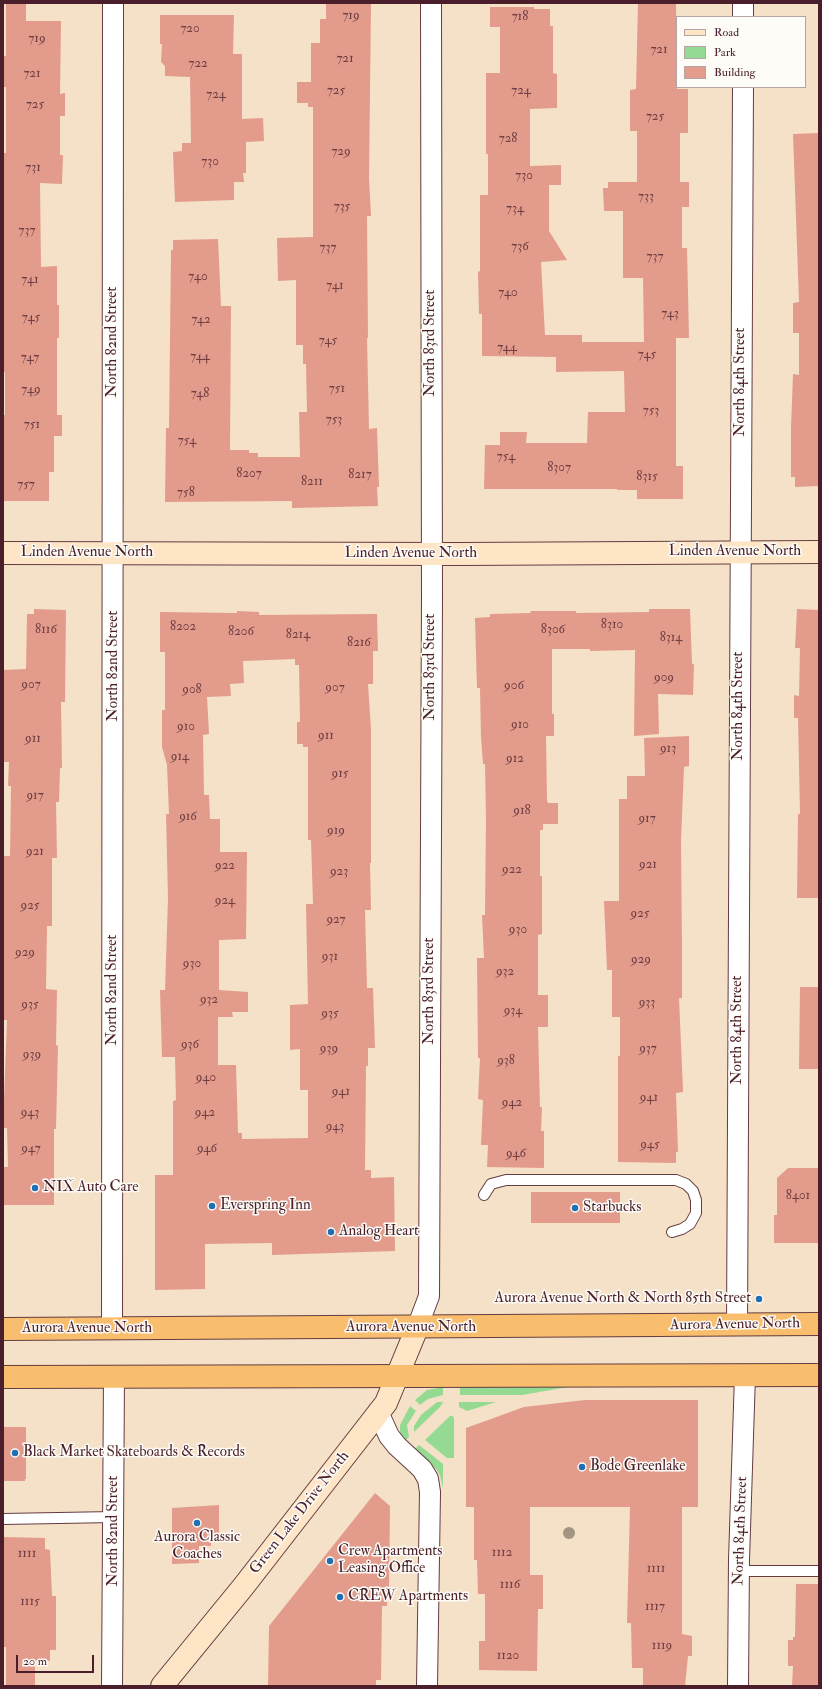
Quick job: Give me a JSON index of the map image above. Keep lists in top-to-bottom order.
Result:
{
  "streets": {
    "highway": ["Aurora Avenue North"],
    "street": [
      "North 82nd Street",
      "North 83rd Street",
      "North 84th Street",
      "Linden Avenue North",
      "Green Lake Drive North"
    ]
  },
  "crossings": [
    ["North 82nd Street", "Linden Avenue North"],
    ["North 82nd Street", "Aurora Avenue North"],
    ["North 83rd Street", "Linden Avenue North"],
    ["North 83rd Street", "Aurora Avenue North"],
    ["North 83rd Street", "Green Lake Drive North"],
    ["North 84th Street", "Linden Avenue North"],
    ["North 84th Street", "Aurora Avenue North"],
    ["Aurora Avenue North", "Green Lake Drive North"]
  ],
  "places": [
    "NIX Auto Care",
    "Everspring Inn",
    "Starbucks",
    "Analog Heart",
    "Aurora Avenue North & North 85th Street",
    "Black Market Skateboards & Records",
    "Bode Greenlake",
    "Aurora Classic Coaches",
    "Crew Apartments Leasing Office",
    "CREW Apartments"
  ],
  "house_numbers": [
    "719",
    "718",
    "720",
    "719",
    "721",
    "721",
    "722",
    "721",
    "725",
    "724",
    "724",
    "725",
    "725",
    "728",
    "729",
    "730",
    "731",
    "730",
    "733",
    "735",
    "734",
    "737",
    "736",
    "737",
    "737",
    "740",
    "741",
    "741",
    "740",
    "743",
    "745",
    "742",
    "745",
    "744",
    "745",
    "744",
    "747",
    "751",
    "749",
    "748",
    "753",
    "753",
    "751",
    "754",
    "754",
    "8307",
    "8207",
    "8217",
    "8315",
    "8211",
    "757",
    "758",
    "8310",
    "8202",
    "8116",
    "8306",
    "8206",
    "8214",
    "8314",
    "8216",
    "909",
    "907",
    "906",
    "907",
    "908",
    "910",
    "910",
    "911",
    "911",
    "913",
    "914",
    "912",
    "915",
    "917",
    "918",
    "916",
    "917",
    "919",
    "921",
    "921",
    "922",
    "922",
    "923",
    "924",
    "925",
    "925",
    "927",
    "930",
    "929",
    "931",
    "929",
    "930",
    "932",
    "932",
    "933",
    "935",
    "934",
    "935",
    "936",
    "939",
    "937",
    "939",
    "938",
    "940",
    "941",
    "941",
    "942",
    "943",
    "942",
    "943",
    "945",
    "947",
    "946",
    "946",
    "8401",
    "1112",
    "1111",
    "1111",
    "1116",
    "1115",
    "1117",
    "1119",
    "1120"
  ],
  "legend": ["Road", "Park", "Building"],
  "scale_bar": "20 m"
}
